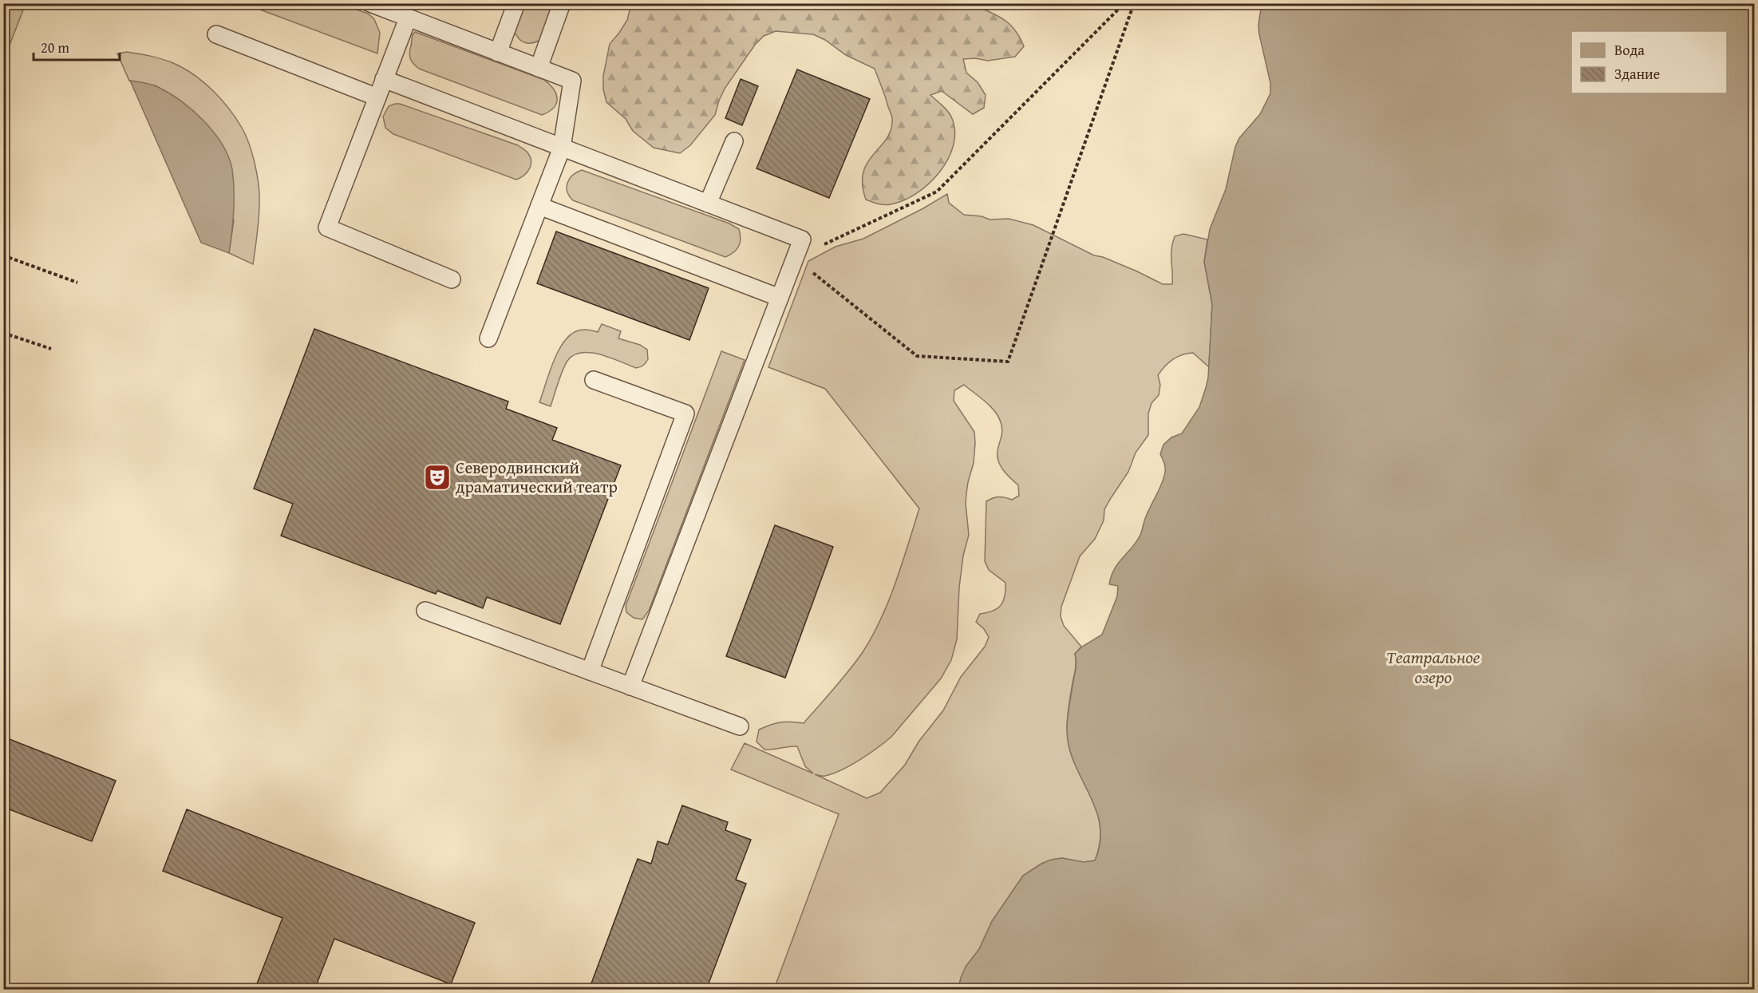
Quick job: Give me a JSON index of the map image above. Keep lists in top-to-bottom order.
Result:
{
  "water": ["Театральное озеро"],
  "places": {
    "theatre": ["Северодвинский драматический театр"]
  },
  "legend": ["Вода", "Здание"],
  "scale_bar": "20 m"
}
